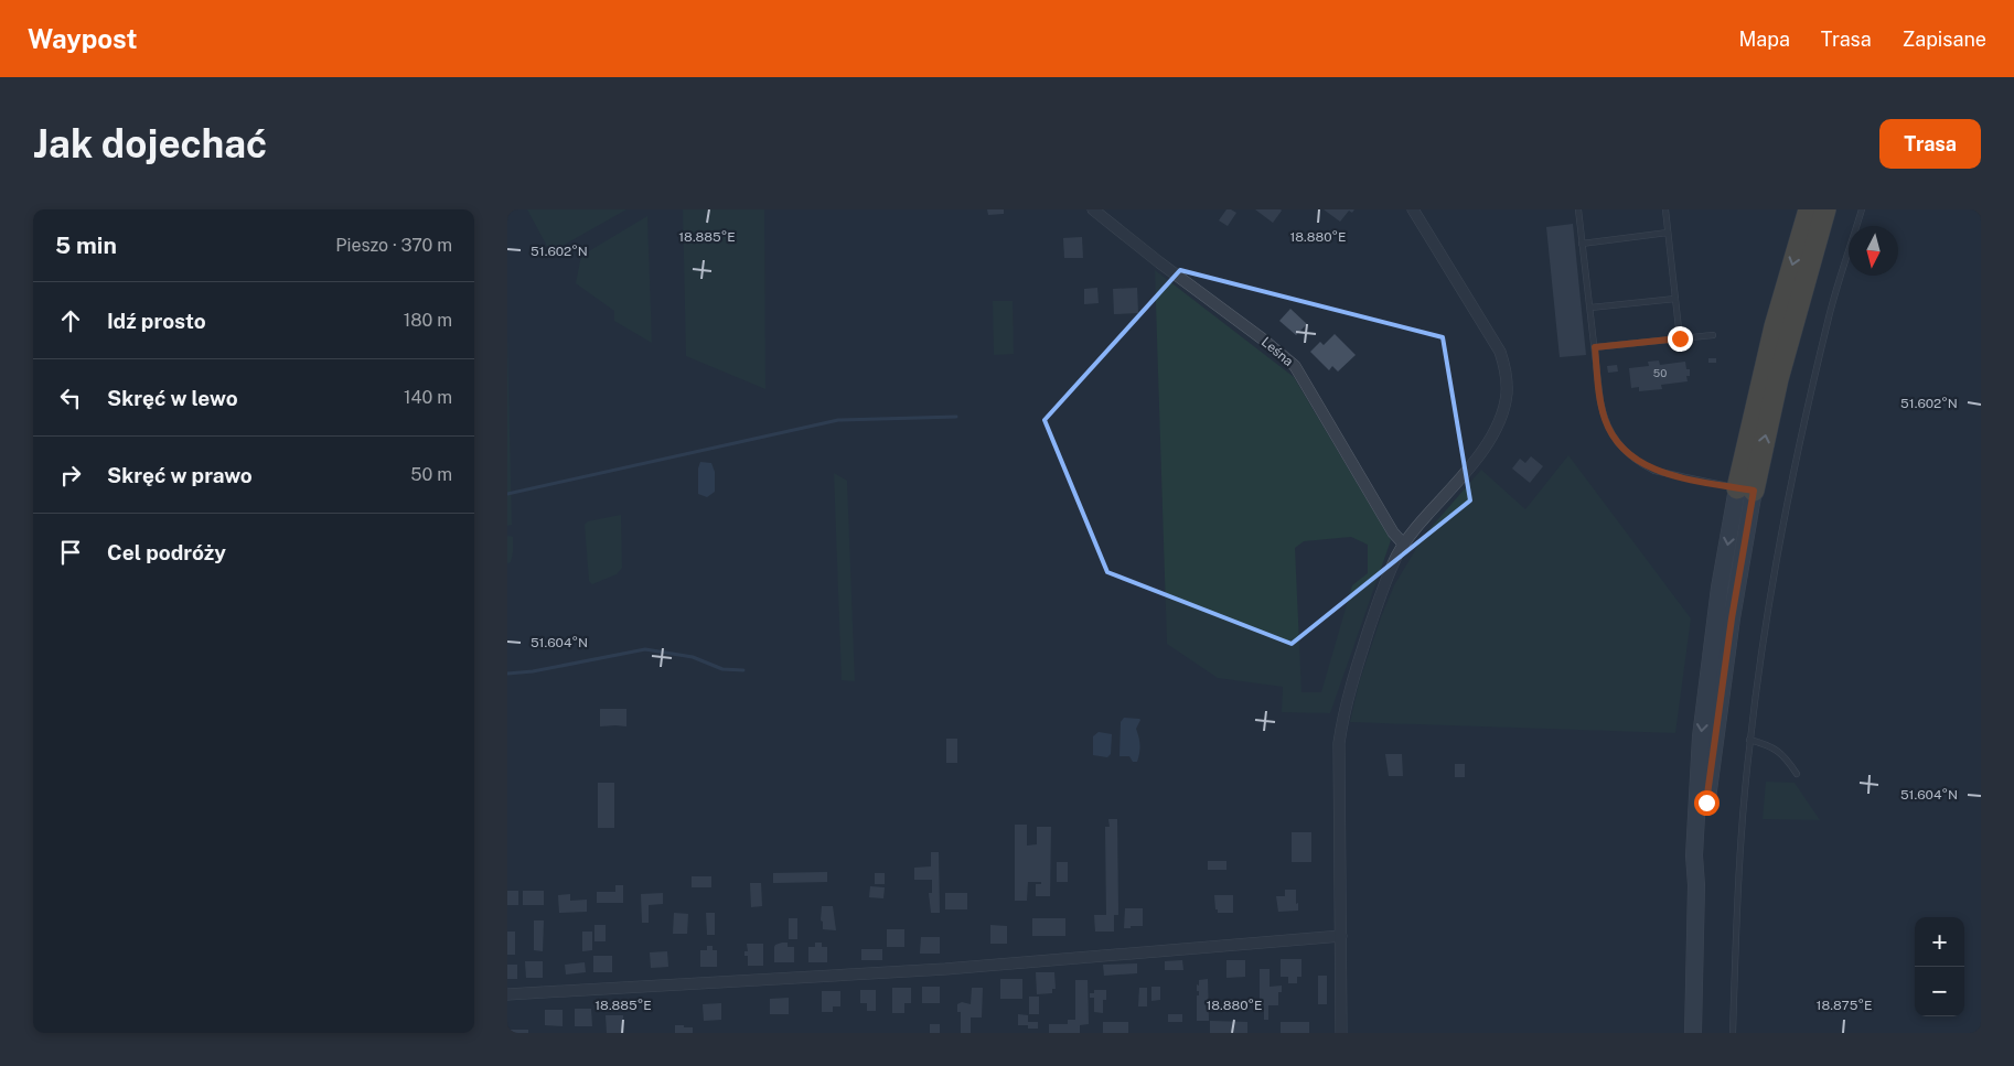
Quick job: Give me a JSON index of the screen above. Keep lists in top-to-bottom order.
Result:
{
  "streets": {
    "street": ["Leśna"]
  },
  "house_numbers": ["50"],
  "north": "bottom",
  "page": {
    "header": "Waypost",
    "nav": ["Mapa", "Trasa", "Zapisane"],
    "buttons": "Trasa",
    "title": "Jak dojechać",
    "heading": ["5 min", "Pieszo · 370 m"],
    "list": [
      ["Idź prosto", "180 m"],
      ["Skręć w lewo", "140 m"],
      ["Skręć w prawo", "50 m"],
      "Cel podróży"
    ],
    "map_buttons": ["+", "−"]
  },
  "coordinates": [
    "18.885°E",
    "18.880°E",
    "51.602°N",
    "51.604°N",
    "18.875°E"
  ]
}
